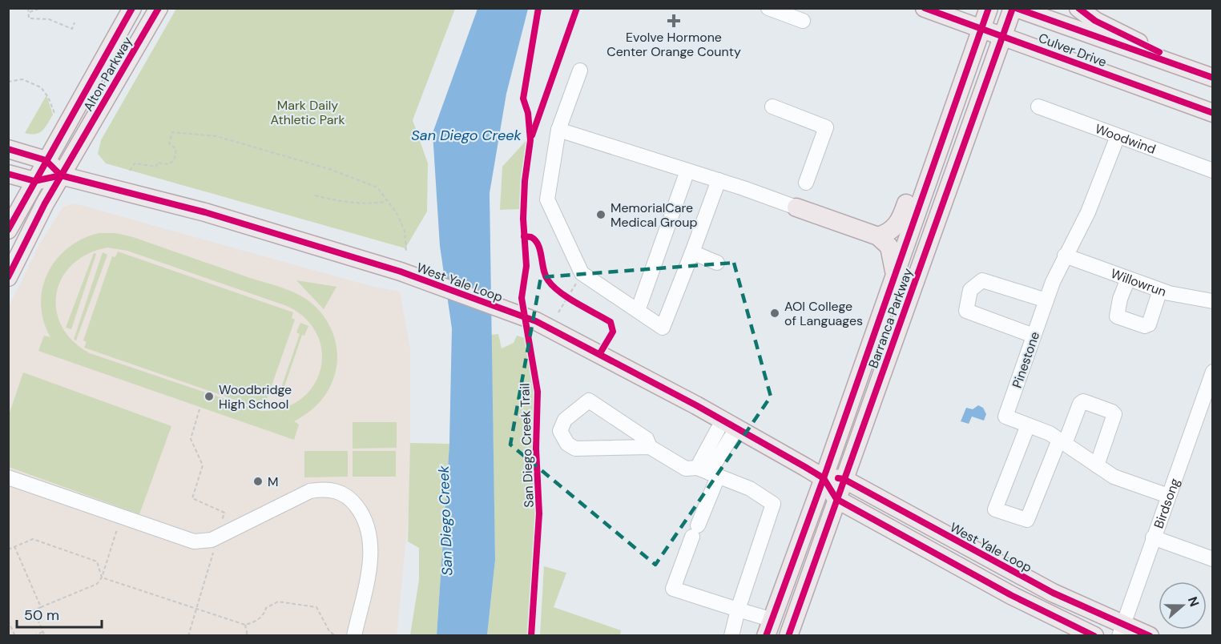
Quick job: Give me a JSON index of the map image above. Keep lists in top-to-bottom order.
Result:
{
  "streets": {
    "main road": [
      "Culver Drive",
      "Alton Parkway",
      "West Yale Loop",
      "Barranca Parkway"
    ],
    "street": [
      "Woodwind",
      "Willowrun",
      "Pinestone",
      "Birdsong"
    ],
    "cycle path": ["San Diego Creek Trail"]
  },
  "crossings": [
    ["Culver Drive", "Barranca Parkway"],
    ["Alton Parkway", "West Yale Loop"],
    ["Woodwind", "Pinestone"],
    ["West Yale Loop", "Barranca Parkway"],
    ["West Yale Loop", "Birdsong"],
    ["Willowrun", "Pinestone"],
    ["Pinestone", "Birdsong"]
  ],
  "water": ["San Diego Creek"],
  "parks": ["Mark Daily Athletic Park"],
  "places": {
    "health": ["Evolve Hormone Center Orange County"],
    "other": [
      "MemorialCare Medical Group",
      "AOI College of Languages",
      "Woodbridge High School",
      "M"
    ]
  },
  "scale_bar": "50 m",
  "north": "right"
}
